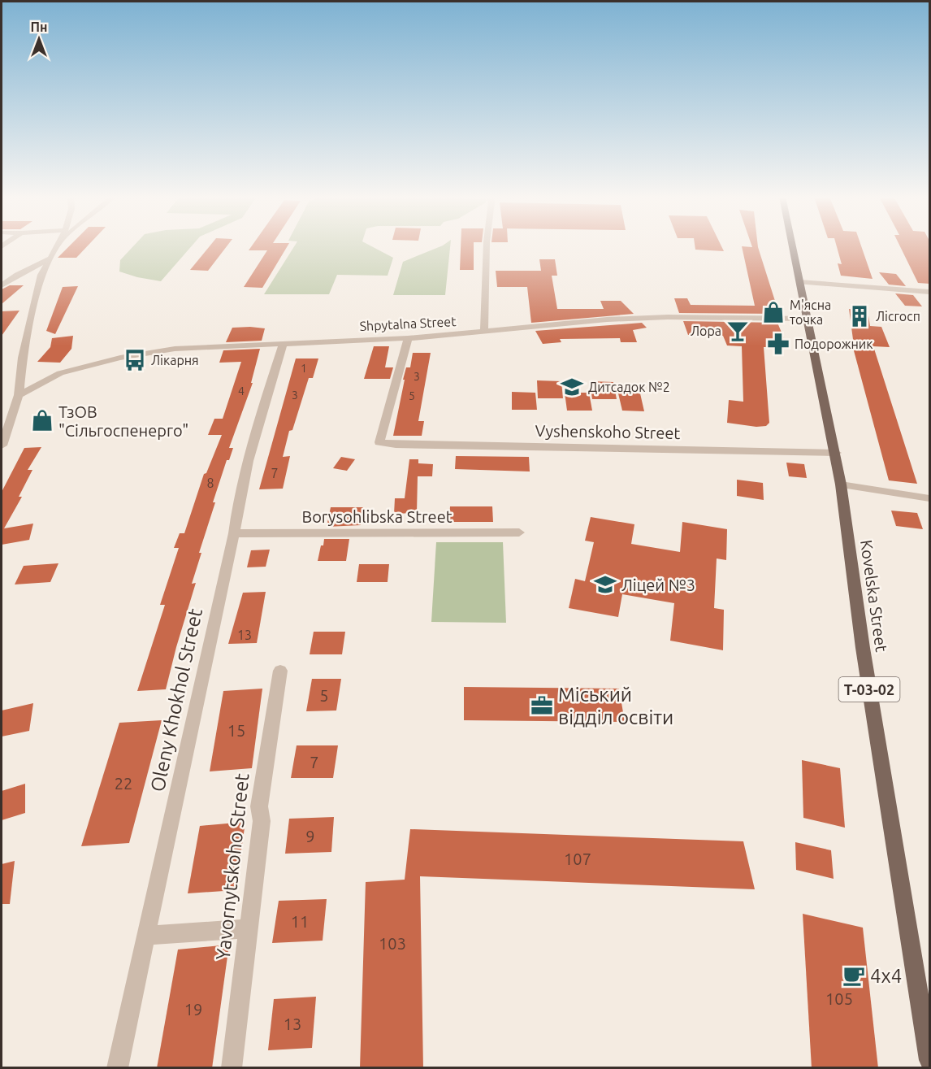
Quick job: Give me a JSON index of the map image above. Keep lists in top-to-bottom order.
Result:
{
  "streets": {
    "main road": ["Kovelska Street", "Т-03-02"],
    "street": [
      "Shpytalna Street",
      "Vyshenskoho Street",
      "Borysohlibska Street",
      "Oleny Khokhol Street",
      "Yavornytskoho Street"
    ]
  },
  "crossings": [
    ["Shpytalna Street", "Vyshenskoho Street"],
    ["Shpytalna Street", "Kovelska Street"],
    ["Shpytalna Street", "Oleny Khokhol Street"],
    ["Vyshenskoho Street", "Kovelska Street"],
    ["Borysohlibska Street", "Oleny Khokhol Street"]
  ],
  "places": {
    "shop": ["М'ясна точка", "ТзОВ \"Сільгоспенерго\""],
    "building": ["Лісгосп"],
    "bar": ["Лора"],
    "pharmacy": ["Подорожник"],
    "bus stop": ["Лікарня"],
    "school or university": ["Дитсадок №2", "Ліцей №3"],
    "office": ["Міський відділ освіти"],
    "cafe": ["4x4"]
  },
  "house_numbers": [
    "1",
    "3",
    "4",
    "3",
    "5",
    "7",
    "8",
    "13",
    "5",
    "15",
    "7",
    "22",
    "9",
    "107",
    "11",
    "103",
    "105",
    "19",
    "13"
  ],
  "north": "top"
}
